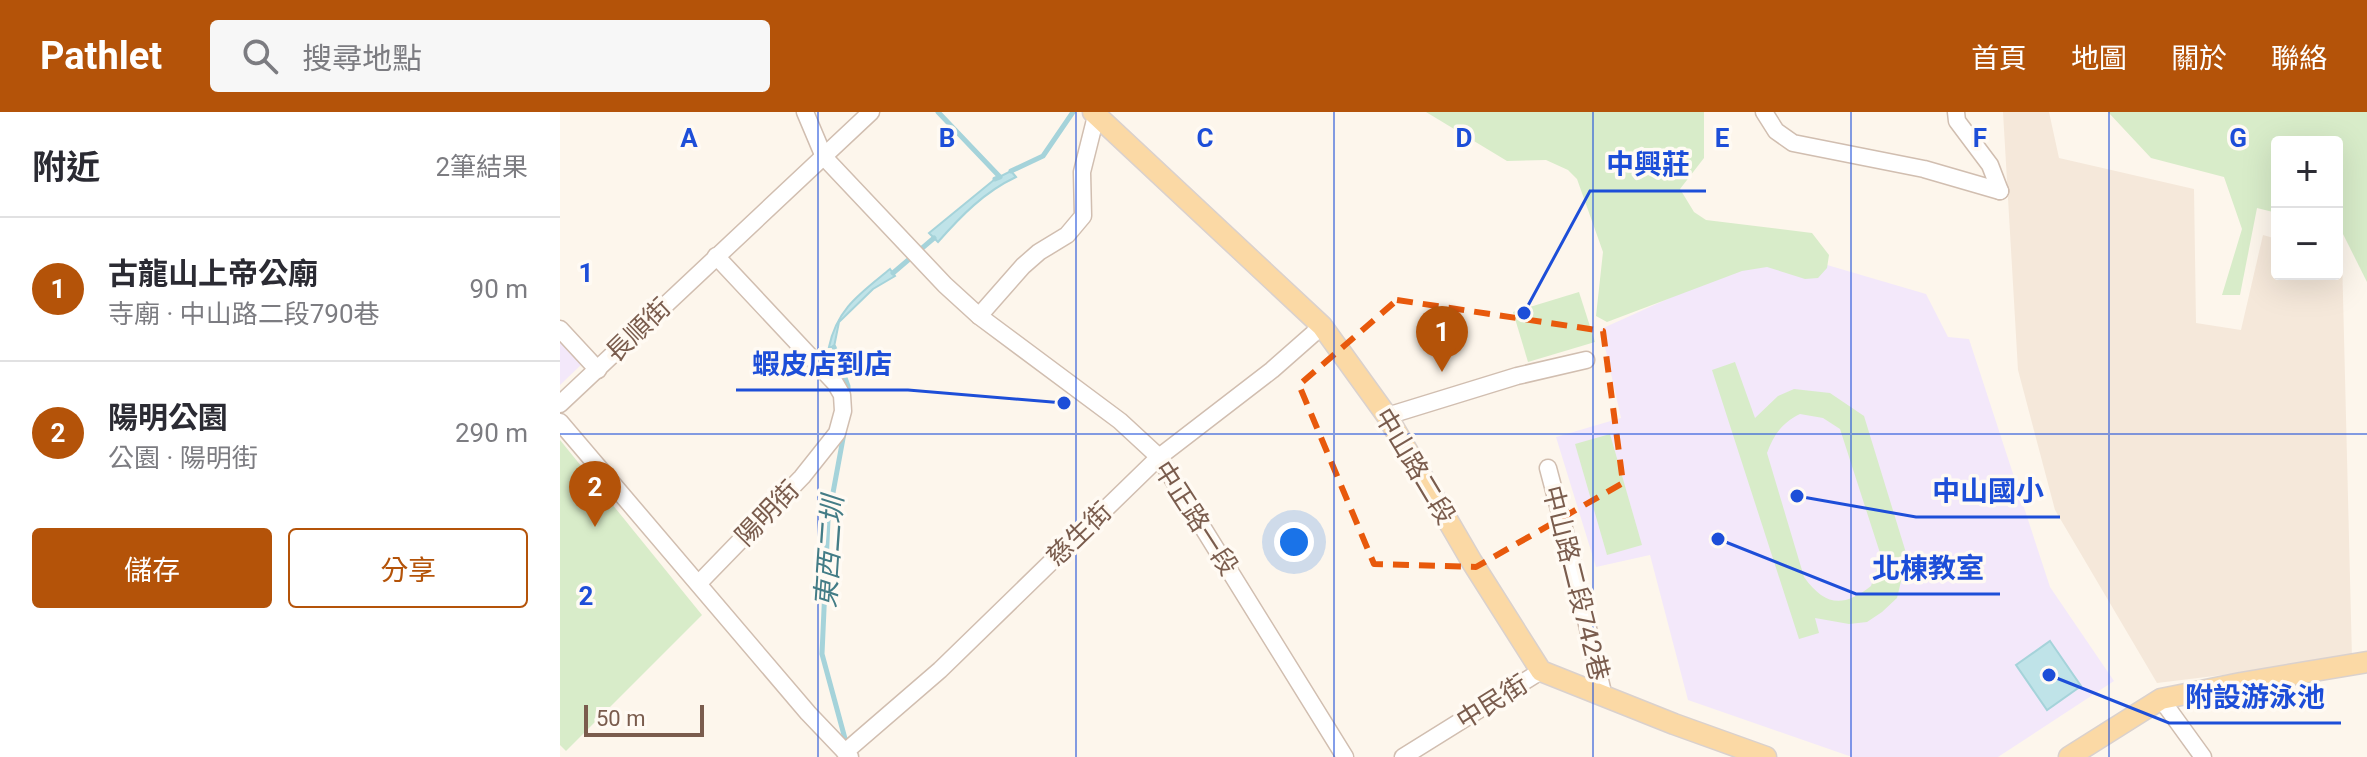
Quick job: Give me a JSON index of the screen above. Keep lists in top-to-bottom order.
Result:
{
  "streets": {
    "main road": ["中山路二段"],
    "street": [
      "長順街",
      "陽明街",
      "中正路一段",
      "慈生街",
      "中山路二段742巷",
      "中民街"
    ]
  },
  "crossings": [
    ["長順街", "陽明街"],
    ["長順街", "中正路一段"],
    ["中山路二段", "慈生街"],
    ["中山路二段", "中民街"],
    ["中正路一段", "慈生街"]
  ],
  "water": ["東西二圳"],
  "places": [
    "中興莊",
    "蝦皮店到店",
    "中山國小",
    "北棟教室",
    "附設游泳池"
  ],
  "scale_bar": "50 m",
  "page": {
    "header": "Pathlet",
    "search": "搜尋地點",
    "nav": [
      "首頁",
      "地圖",
      "關於",
      "聯絡"
    ],
    "heading": ["附近", "2筆結果"],
    "map_buttons": ["+", "−"],
    "list": [
      {
        "mark": "1",
        "name": "古龍山上帝公廟",
        "note": "寺廟 · 中山路二段790巷",
        "value": "90 m"
      },
      {
        "mark": "2",
        "name": "陽明公園",
        "note": "公園 · 陽明街",
        "value": "290 m"
      }
    ],
    "pins": ["1", "2"],
    "buttons": ["儲存", "分享"],
    "scale": "50 m"
  },
  "grid": {
    "columns": [
      "A",
      "B",
      "C",
      "D",
      "E",
      "F",
      "G"
    ],
    "rows": ["1", "2"]
  }
}
